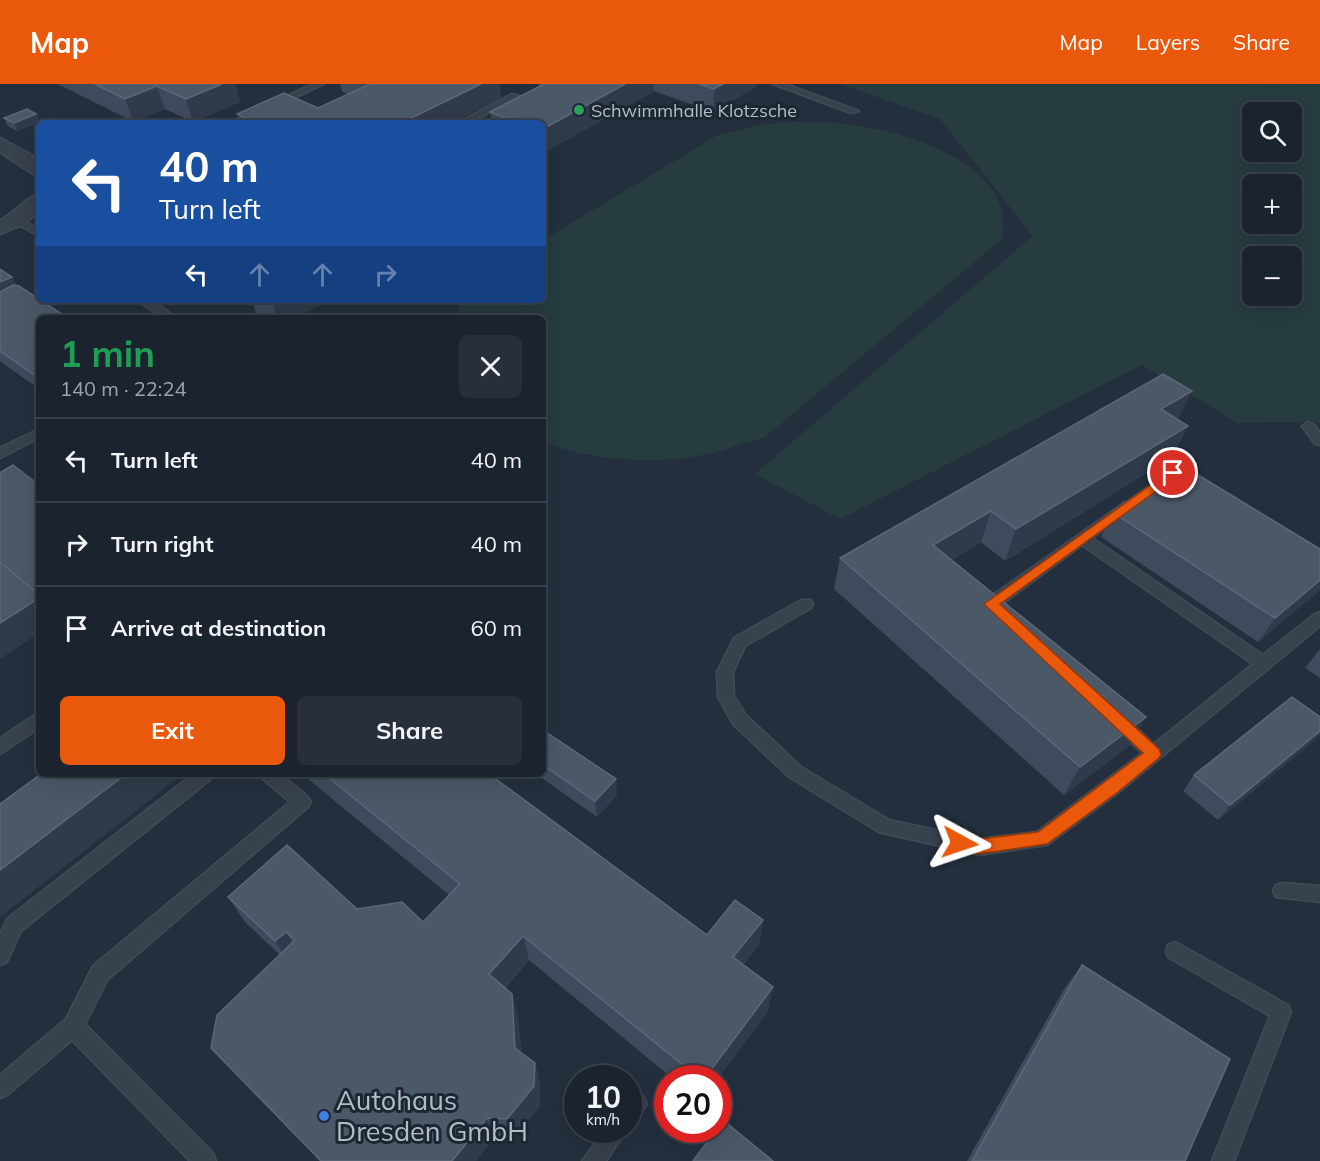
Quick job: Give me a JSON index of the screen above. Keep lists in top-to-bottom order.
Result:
{
  "places": ["Schwimmhalle Klotzsche", "Autohaus Dresden GmbH"],
  "page": {
    "header": "Map",
    "nav": ["Map", "Layers", "Share"],
    "map_buttons": ["+", "−"],
    "turn": ["40 m", "Turn left"],
    "heading": ["1 min", "140 m · 22:24"],
    "list": [
      {
        "name": "Turn left",
        "value": "40 m"
      },
      {
        "name": "Turn right",
        "value": "40 m"
      },
      {
        "name": "Arrive at destination",
        "value": "60 m"
      }
    ],
    "buttons": ["Exit", "Share"],
    "speed": "10 km/h",
    "limit": "20"
  }
}
